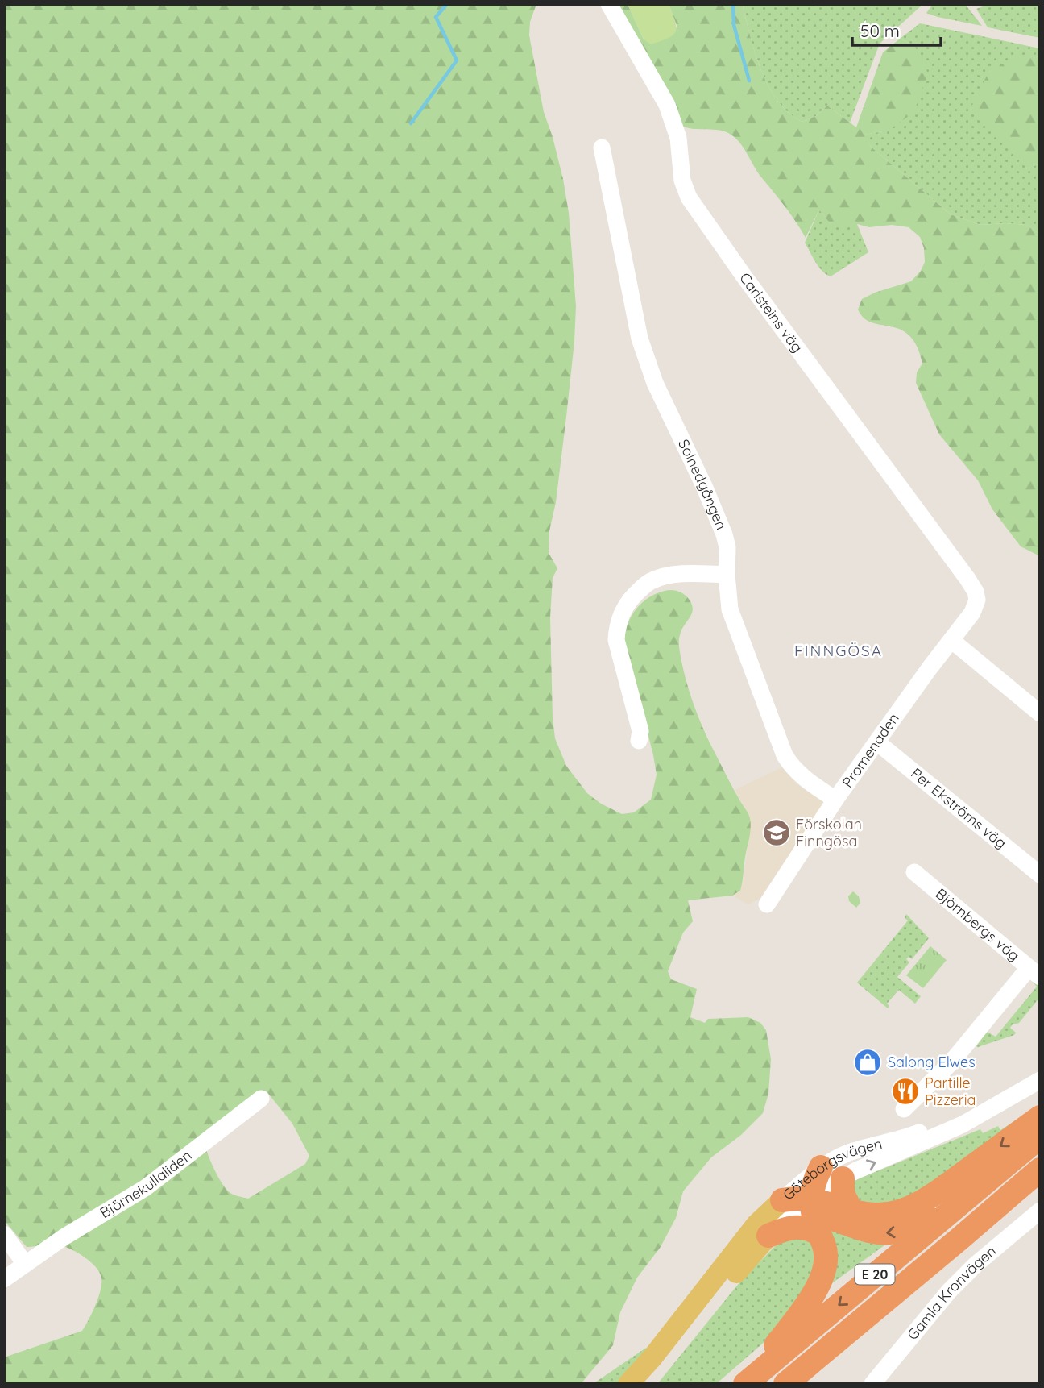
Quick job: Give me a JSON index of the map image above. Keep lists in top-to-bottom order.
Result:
{
  "streets": {
    "highway": ["E 20"],
    "main road": ["Göteborgsvägen"],
    "street": [
      "Carlsteins väg",
      "Solnedgången",
      "Promenaden",
      "Per Ekströms väg",
      "Björnbergs väg",
      "Björnekullaliden",
      "Gamla Kronvägen"
    ]
  },
  "crossings": [
    ["Carlsteins väg", "Promenaden"],
    ["Solnedgången", "Promenaden"],
    ["Promenaden", "Per Ekströms väg"]
  ],
  "districts": ["FINNGÖSA"],
  "places": {
    "school or university": ["Förskolan Finngösa"],
    "shop": ["Salong Elwes"],
    "restaurant": ["Partille Pizzeria"]
  },
  "scale_bar": "50 m"
}
